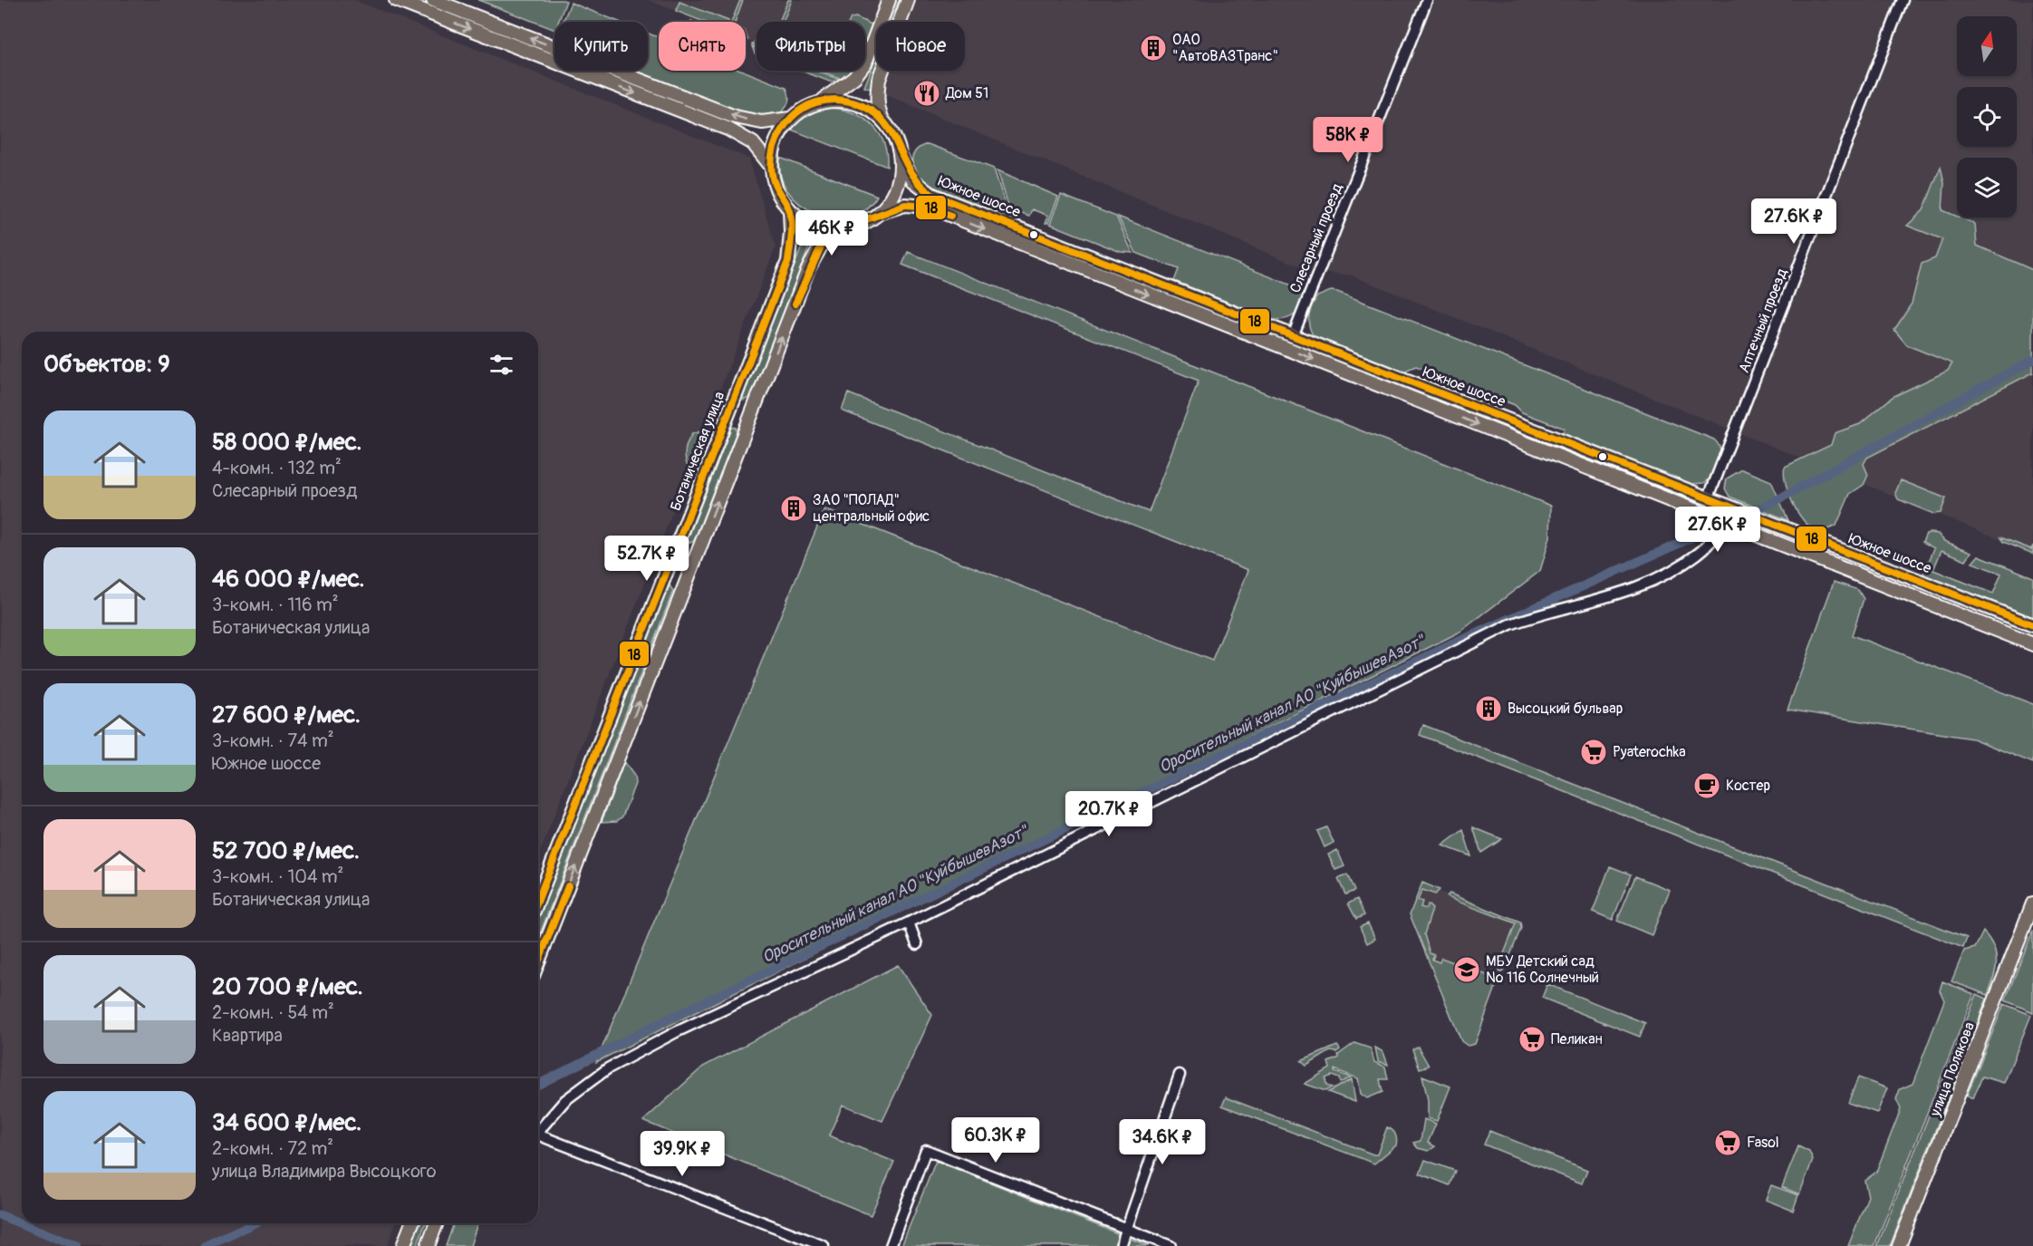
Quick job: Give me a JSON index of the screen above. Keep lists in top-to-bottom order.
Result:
{
  "streets": {
    "main road": ["Южное шоссе", "Ботаническая улица", "улица Полякова"],
    "street": ["Слесарный проезд", "Аптечный проезд"]
  },
  "crossings": [
    ["Южное шоссе", "Слесарный проезд"],
    ["Южное шоссе", "Аптечный проезд"],
    ["Южное шоссе", "Ботаническая улица"]
  ],
  "water": ["Оросительный канал АО \"КуйбышевАзот\""],
  "places": {
    "building": ["ОАО \"АвтоВАЗТранс\"", "ЗАО \"ПОЛАД\" центральный офис", "Высоцкий бульвар"],
    "restaurant": ["Дом 51"],
    "supermarket": ["Pyaterochka", "Пеликан", "Fasol"],
    "cafe": ["Костер"],
    "school or university": ["МБУ Детский сад № 116 Солнечный"]
  },
  "lines": ["transit line 18"],
  "north": "top",
  "page": {
    "chip": [
      "Купить",
      "Снять",
      "Фильтры",
      "Новое"
    ],
    "price": [
      "58K ₽",
      "27.6K ₽",
      "46K ₽",
      "27.6K ₽",
      "52.7K ₽",
      "20.7K ₽",
      "60.3K ₽",
      "34.6K ₽",
      "39.9K ₽"
    ],
    "heading": "Объектов: 9",
    "list": [
      {
        "name": "58 000 ₽/мес.",
        "note": "4-комн. · 132 m² · Слесарный проезд"
      },
      {
        "name": "46 000 ₽/мес.",
        "note": "3-комн. · 116 m² · Ботаническая улица"
      },
      {
        "name": "27 600 ₽/мес.",
        "note": "3-комн. · 74 m² · Южное шоссе"
      },
      {
        "name": "52 700 ₽/мес.",
        "note": "3-комн. · 104 m² · Ботаническая улица"
      },
      {
        "name": "20 700 ₽/мес.",
        "note": "2-комн. · 54 m² · Квартира"
      },
      {
        "name": "34 600 ₽/мес.",
        "note": "2-комн. · 72 m² · улица Владимира Высоцкого"
      }
    ]
  }
}
